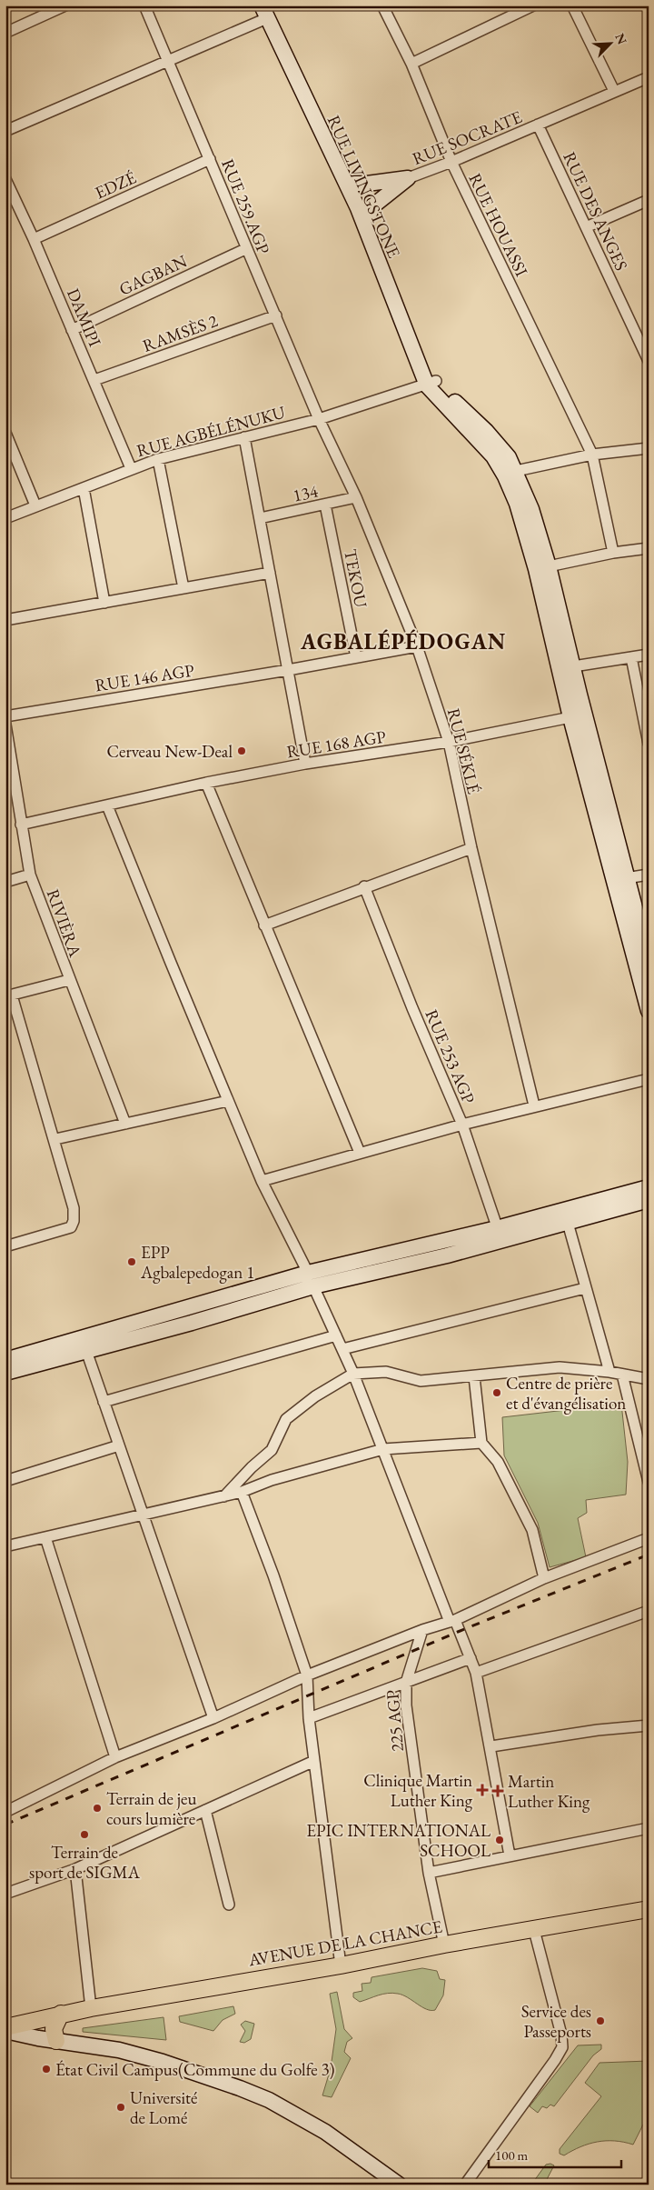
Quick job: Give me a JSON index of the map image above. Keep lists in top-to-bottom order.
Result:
{
  "streets": {
    "main road": ["AVENUE DE LA CHANCE"],
    "street": [
      "RUE SOCRATE",
      "EDZÉ",
      "RUE LIVINGSTONE",
      "RUE 259.AGP",
      "RUE DES ANGES",
      "RUE HOUASSI",
      "GAGBAN",
      "DAMIPI",
      "RAMSÈS 2",
      "RUE AGBÉLÉNUKU",
      "134",
      "TEKOU",
      "RUE 146 AGP",
      "RUE 168 AGP",
      "RUE SÉKLÉ",
      "RIVIÈRA",
      "RUE 253 AGP",
      "225 AGP"
    ]
  },
  "crossings": [
    ["RUE SOCRATE", "RUE DES ANGES"],
    ["RUE SOCRATE", "RUE HOUASSI"],
    ["EDZÉ", "RUE 259.AGP"],
    ["EDZÉ", "DAMIPI"],
    ["RUE LIVINGSTONE", "RUE AGBÉLÉNUKU"],
    ["RUE 259.AGP", "GAGBAN"],
    ["RUE 259.AGP", "RAMSÈS 2"],
    ["RUE 259.AGP", "RUE AGBÉLÉNUKU"],
    ["RUE 259.AGP", "RUE SÉKLÉ"],
    ["GAGBAN", "DAMIPI"],
    ["DAMIPI", "RAMSÈS 2"],
    ["DAMIPI", "RUE AGBÉLÉNUKU"],
    ["RUE AGBÉLÉNUKU", "RUE SÉKLÉ"],
    ["134", "TEKOU"],
    ["134", "RUE SÉKLÉ"],
    ["TEKOU", "RUE 146 AGP"],
    ["RUE 146 AGP", "RUE SÉKLÉ"],
    ["RUE 168 AGP", "RUE SÉKLÉ"],
    ["RUE 168 AGP", "RIVIÈRA"],
    ["225 AGP", "AVENUE DE LA CHANCE"]
  ],
  "districts": ["AGBALÉPÉDOGAN"],
  "places": {
    "other": [
      "Cerveau New-Deal",
      "EPP Agbalepedogan 1",
      "Centre de prière et d'évangélisation",
      "Terrain de jeu cours lumière",
      "Terrain de sport de SIGMA",
      "EPIC INTERNATIONAL SCHOOL",
      "Service des Passeports",
      "État Civil Campus(Commune du Golfe 3)",
      "Université de Lomé"
    ],
    "health": ["Clinique Martin Luther King", "Martin Luther King"]
  },
  "scale_bar": "100 m",
  "north": "top right"
}
